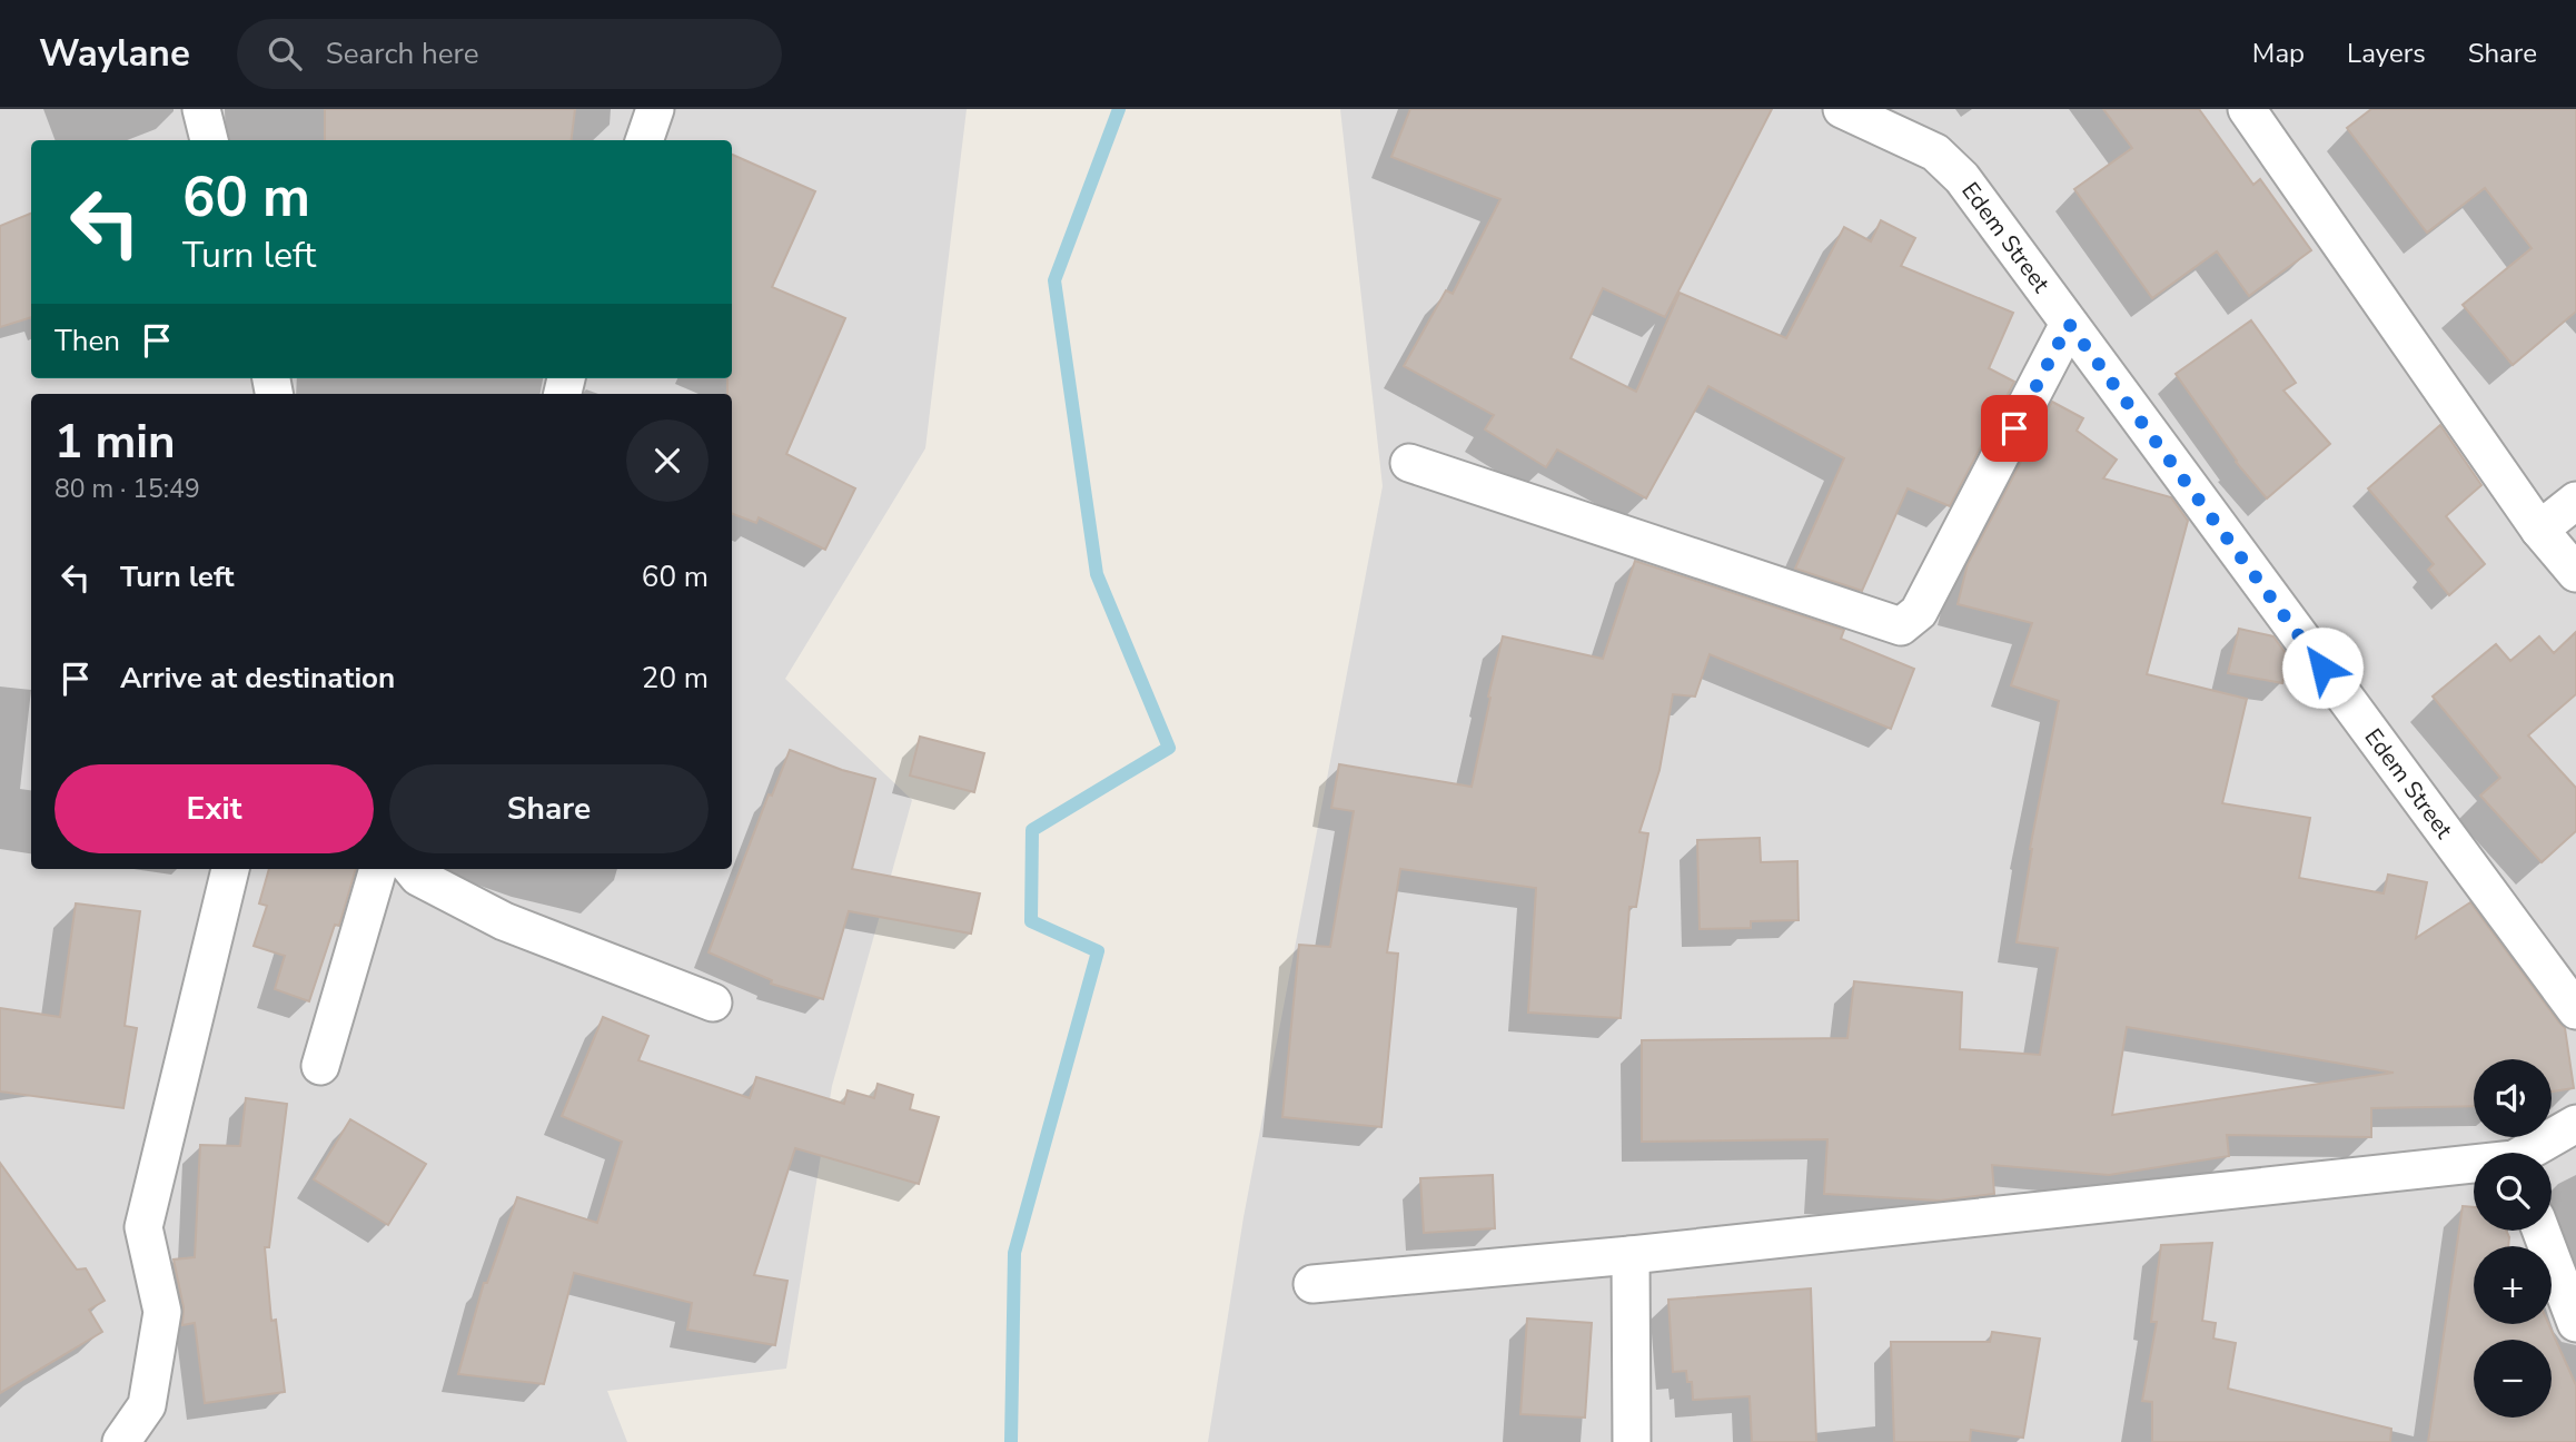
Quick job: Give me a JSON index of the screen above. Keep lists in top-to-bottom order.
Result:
{
  "streets": {
    "street": ["Edem Street"]
  },
  "page": {
    "header": "Waylane",
    "search": "Search here",
    "nav": ["Map", "Layers", "Share"],
    "turn": ["60 m", "Turn left"],
    "then": "Then",
    "heading": ["1 min", "80 m · 15:49"],
    "list": [
      {
        "name": "Turn left",
        "value": "60 m"
      },
      {
        "name": "Arrive at destination",
        "value": "20 m"
      }
    ],
    "buttons": ["Exit", "Share"],
    "map_buttons": ["+", "−"]
  }
}
